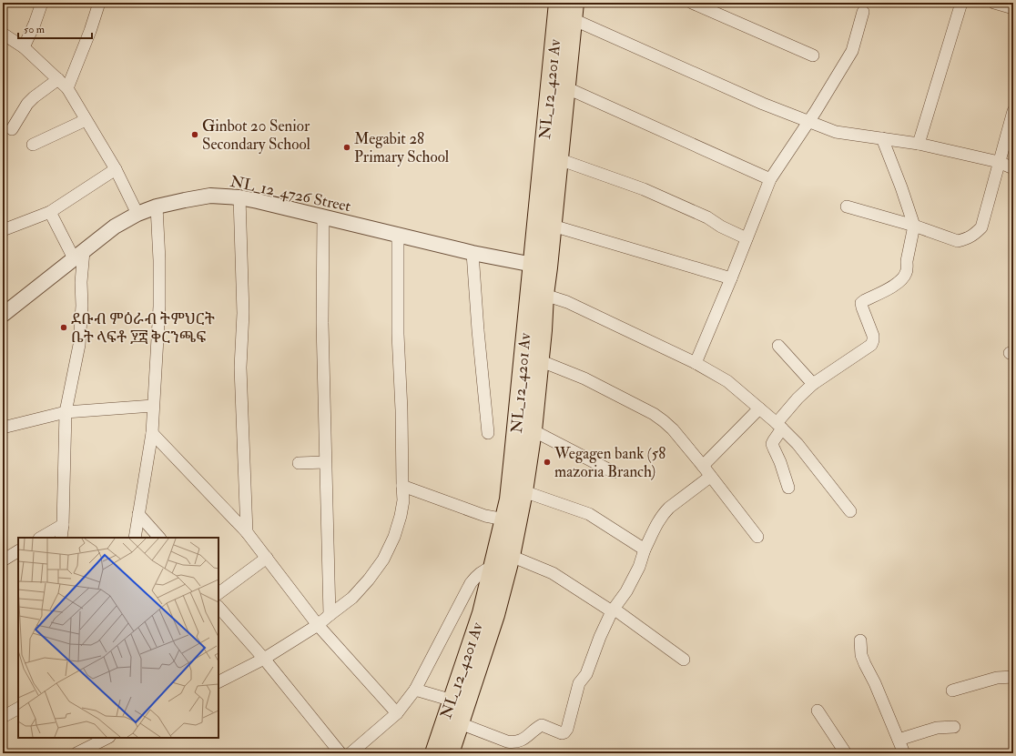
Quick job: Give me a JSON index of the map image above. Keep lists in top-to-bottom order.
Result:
{
  "streets": {
    "main road": ["NL_12_4201 Av"],
    "street": ["NL_12_4726 Street"]
  },
  "crossings": [
    ["NL_12_4201 Av", "NL_12_4726 Street"]
  ],
  "places": [
    "Ginbot 20 Senior Secondary School",
    "Megabit 28 Primary School",
    "ደቡብ ምዕራብ ትምህርት ቤት ላፍቶ ፶፰ ቅርንጫፍ",
    "Wegagen bank (58 mazoria Branch)"
  ],
  "scale_bar": "50 m"
}
